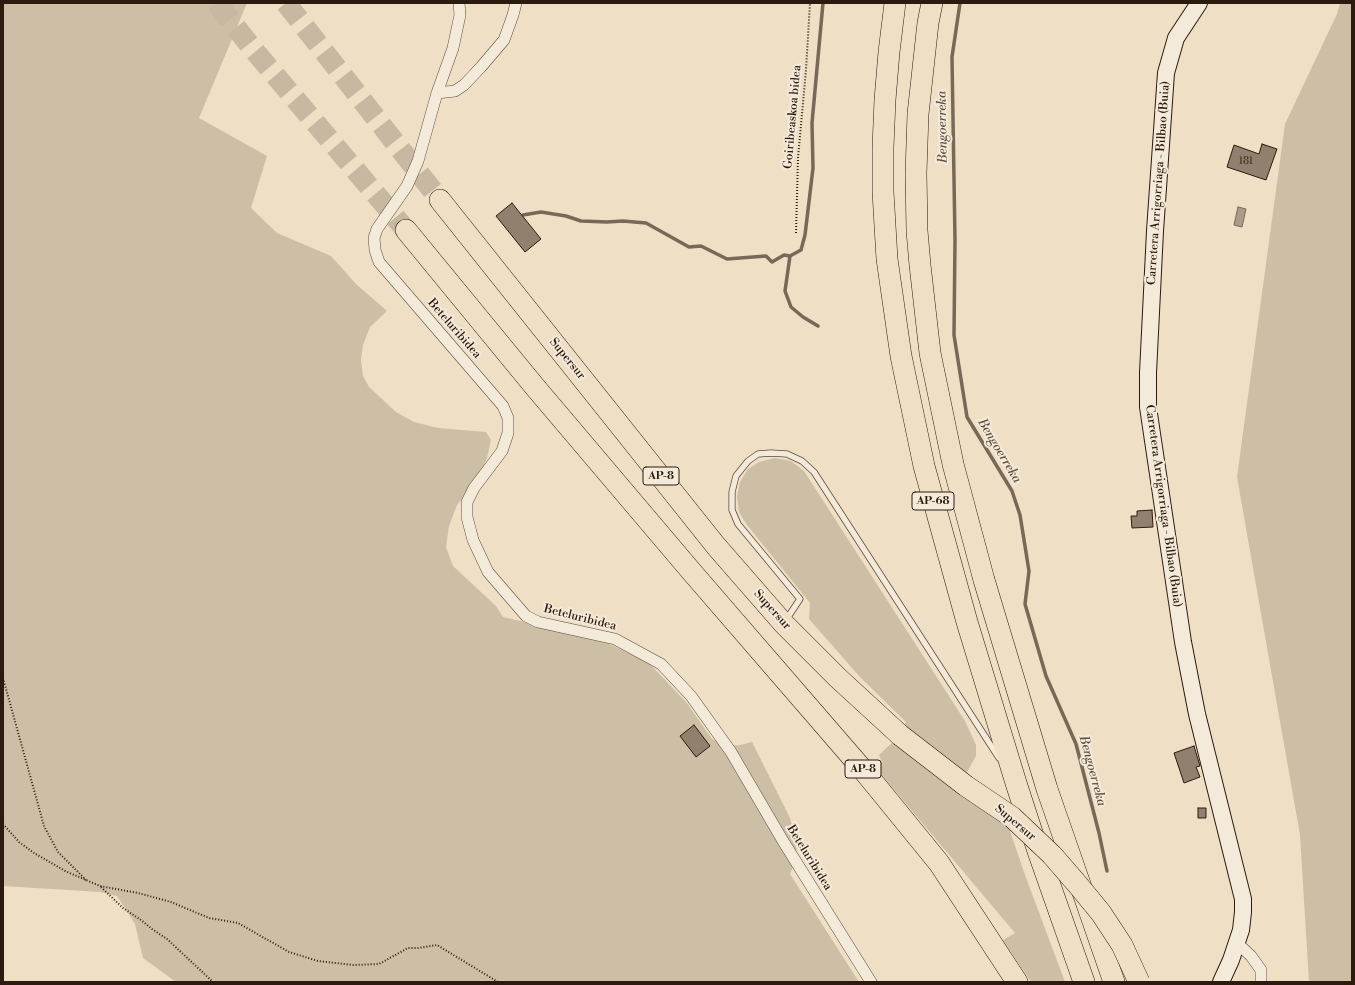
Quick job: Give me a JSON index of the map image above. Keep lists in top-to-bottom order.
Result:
{
  "streets": {
    "highway": ["Supersur", "AP-8", "AP-68"],
    "street": ["Carretera Arrigorriaga - Bilbao (Buia)", "Beteluribidea"],
    "path": ["Goiribeaskoa bidea"]
  },
  "water": ["Bengoerreka"],
  "house_numbers": ["181"]
}
